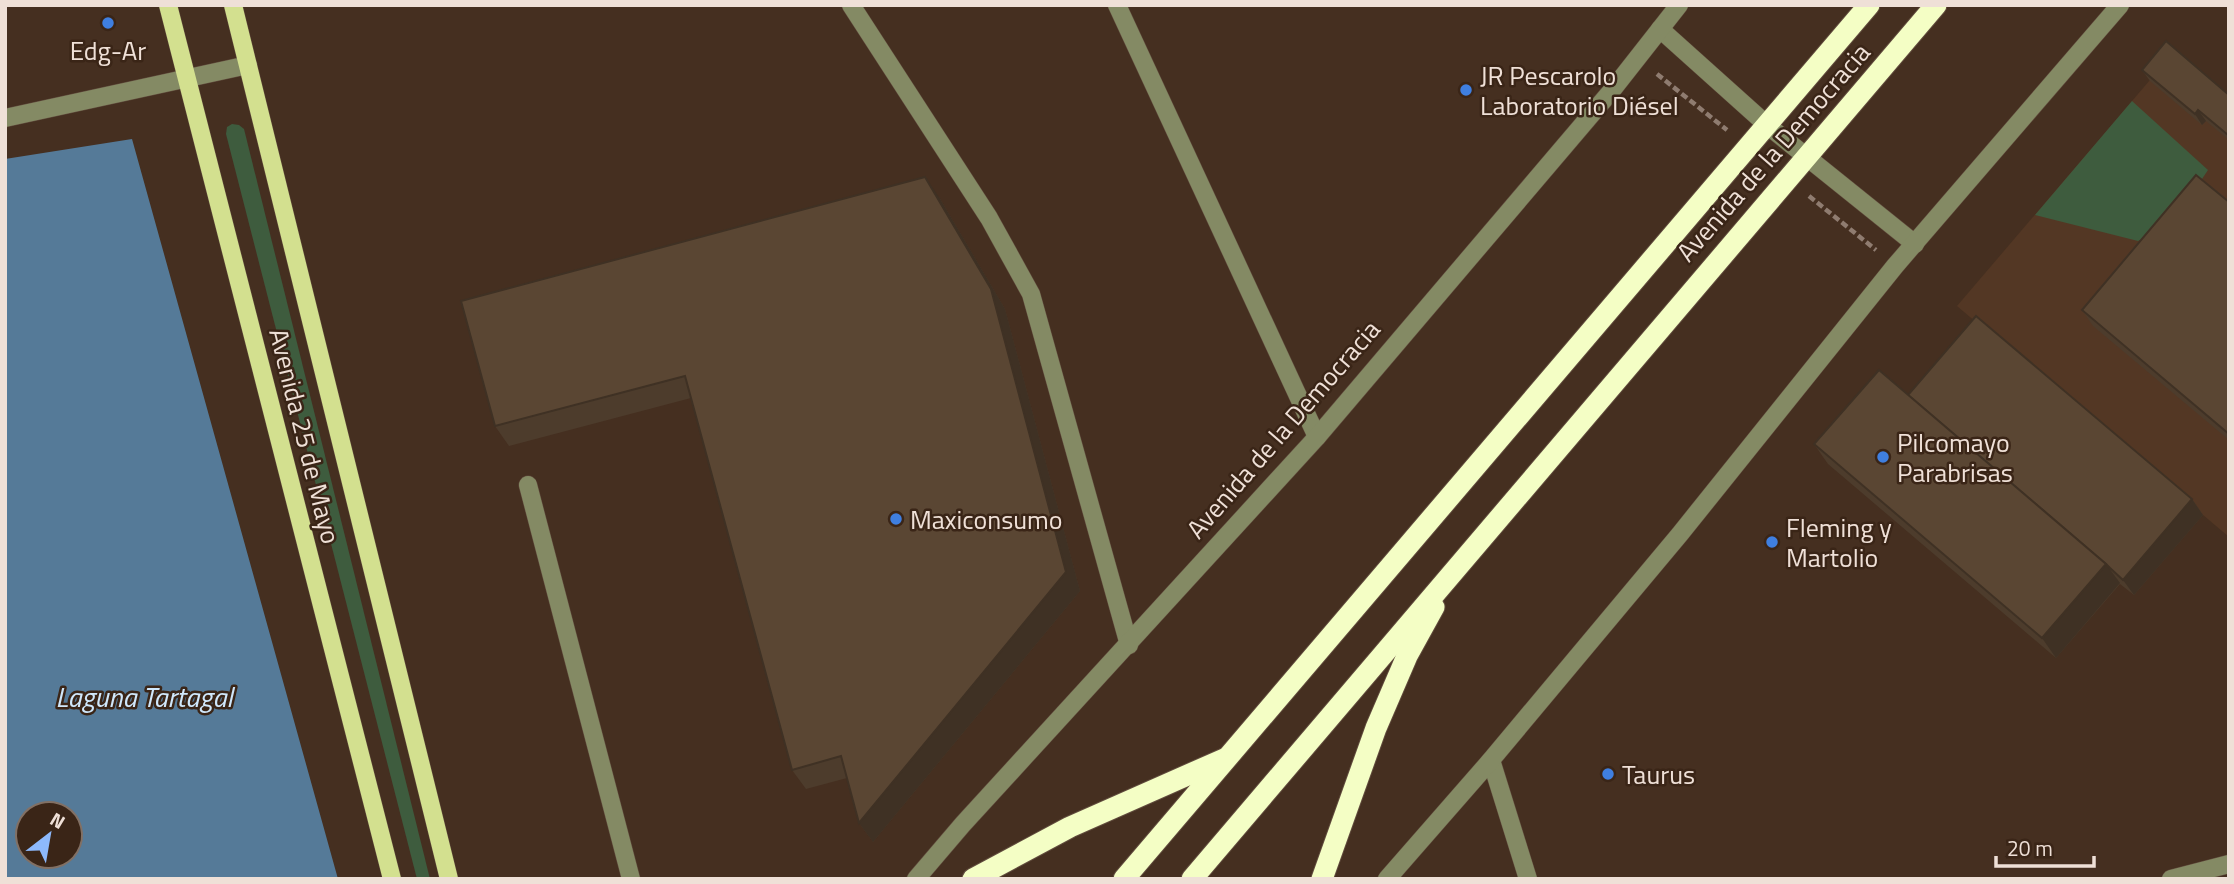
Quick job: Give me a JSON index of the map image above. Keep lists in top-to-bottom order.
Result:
{
  "streets": {
    "highway": ["Avenida de la Democracia"],
    "main road": ["Avenida 25 de Mayo"]
  },
  "water": ["Laguna Tartagal"],
  "places": [
    "Edg-Ar",
    "JR Pescarolo Laboratorio Diésel",
    "Pilcomayo Parabrisas",
    "Maxiconsumo",
    "Fleming y Martolio",
    "Taurus"
  ],
  "scale_bar": "20 m",
  "north": "top right"
}
